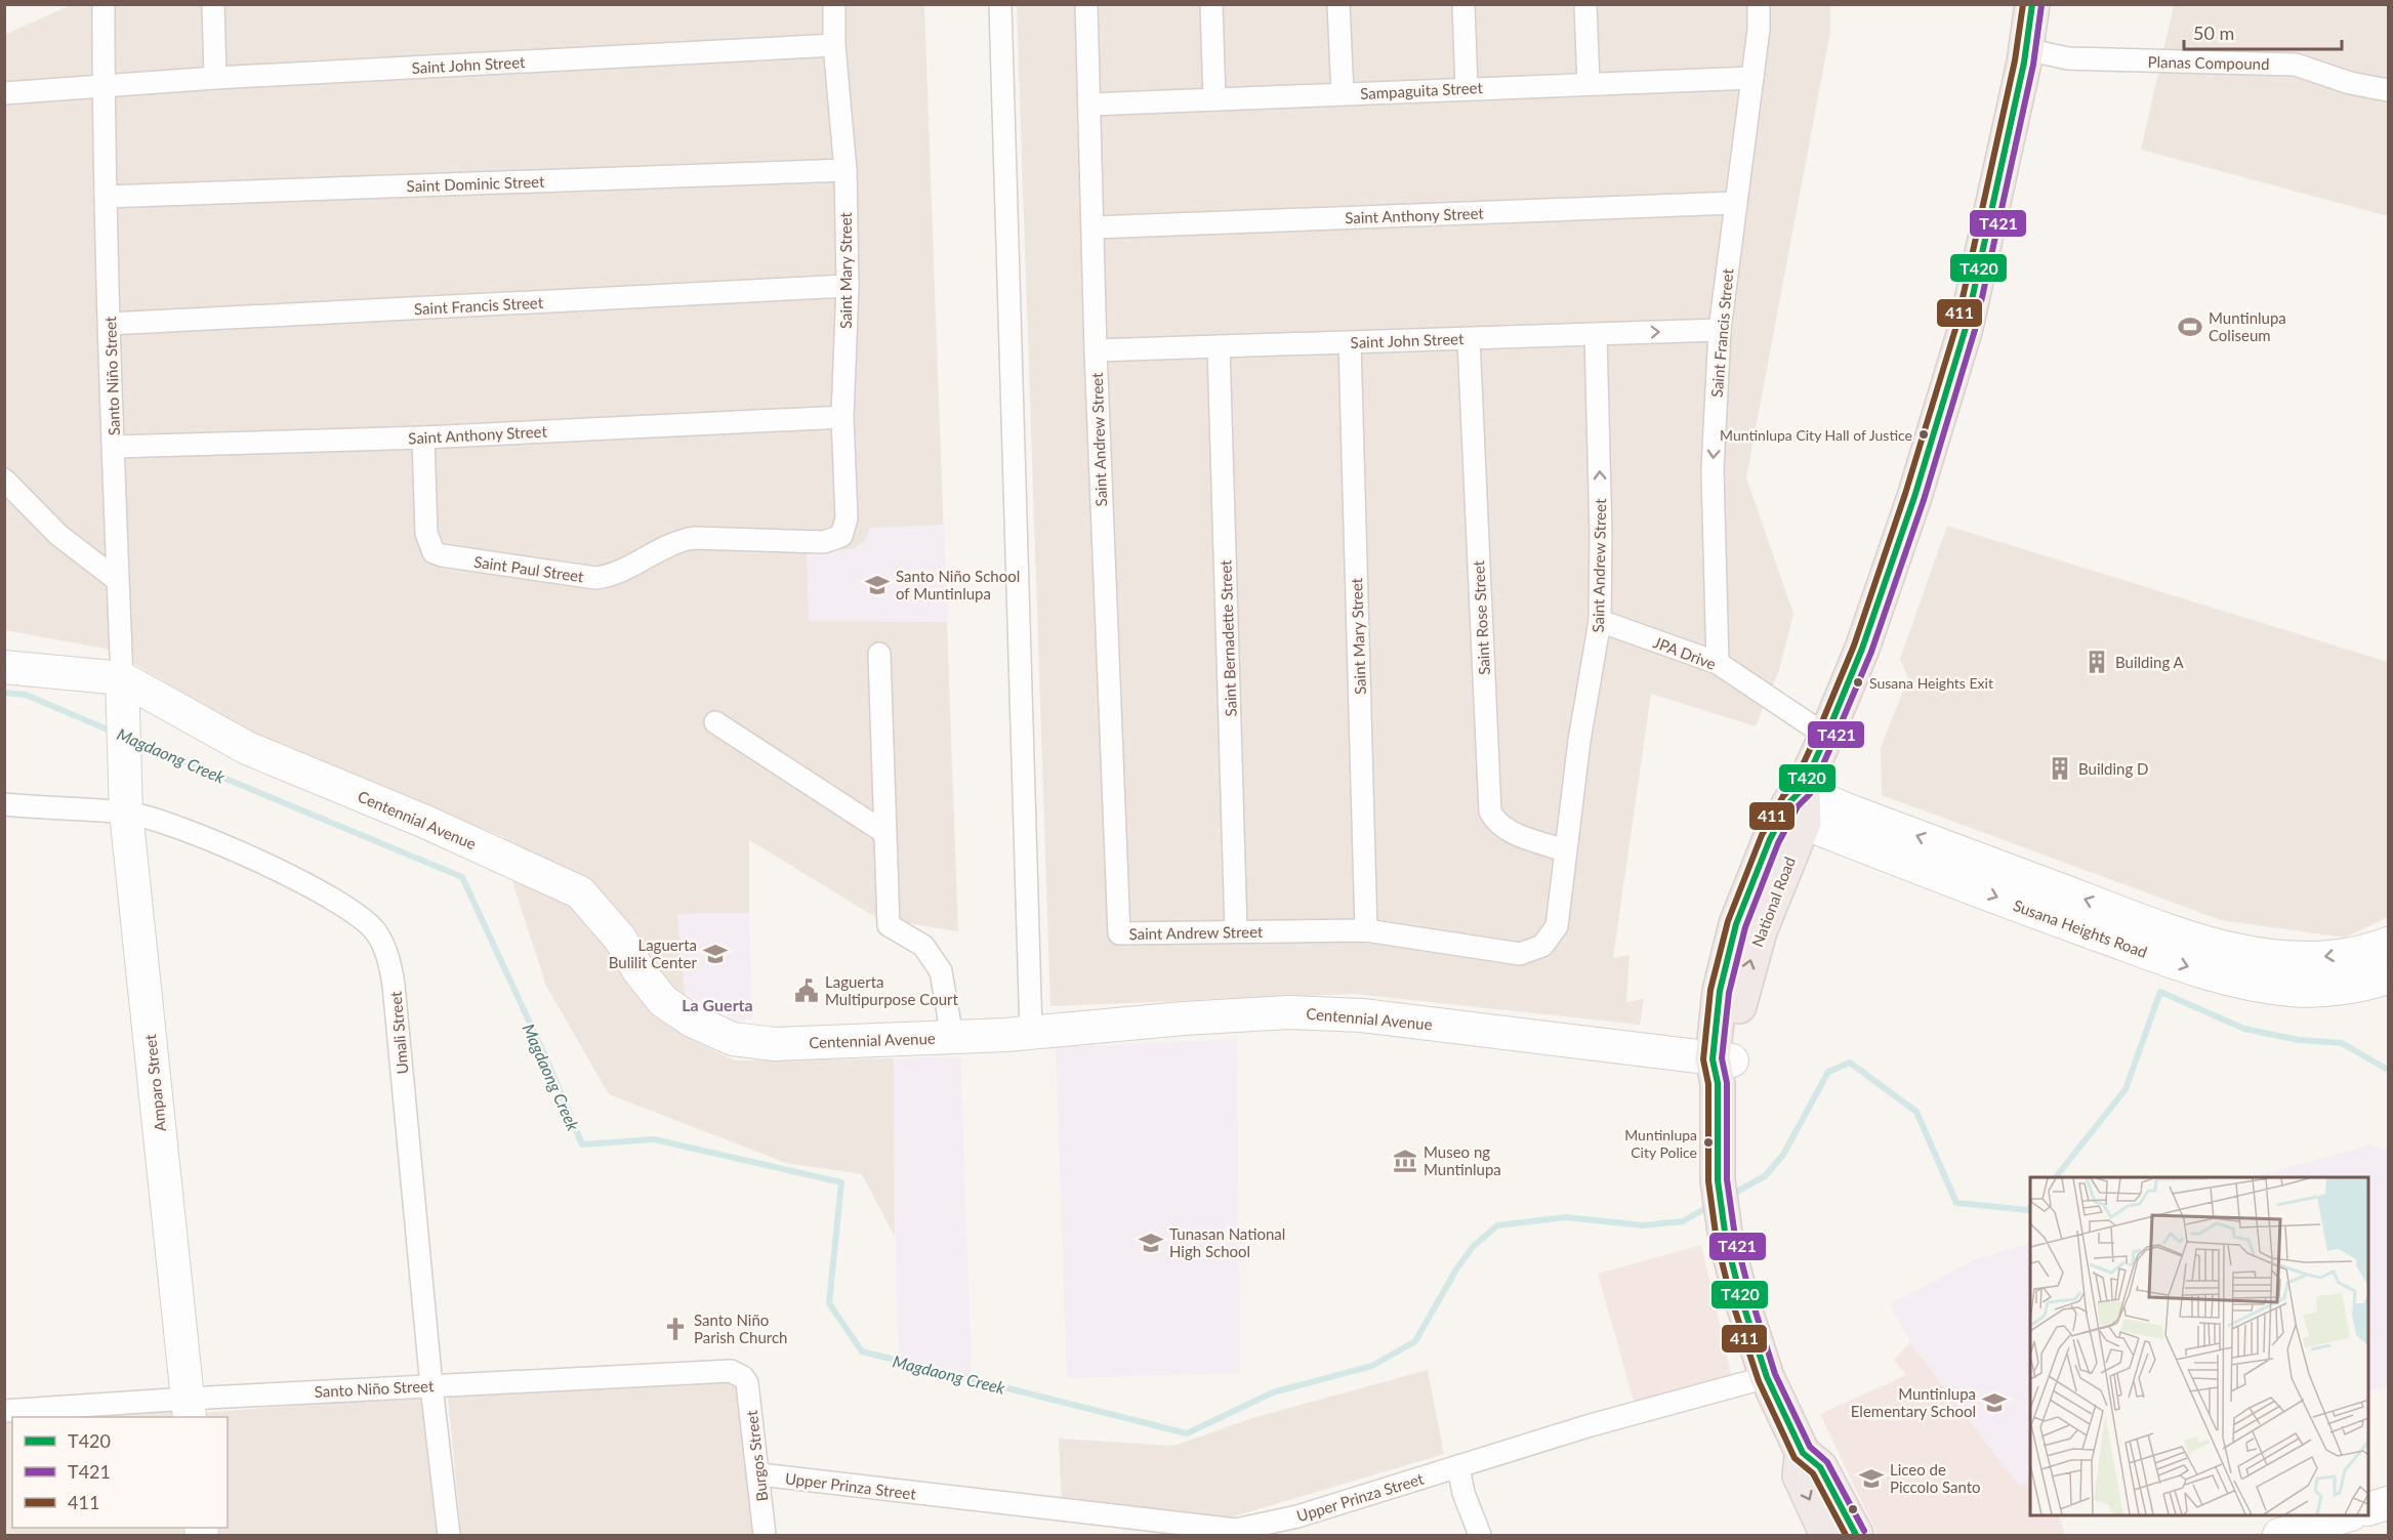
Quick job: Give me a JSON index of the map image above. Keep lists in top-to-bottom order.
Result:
{
  "streets": {
    "highway": ["National Road"],
    "street": [
      "Planas Compound",
      "Saint John Street",
      "Sampaguita Street",
      "Saint Dominic Street",
      "Saint Anthony Street",
      "Saint Mary Street",
      "Saint Francis Street",
      "Santo Niño Street",
      "Saint Andrew Street",
      "Saint Paul Street",
      "Saint Rose Street",
      "Saint Bernadette Street",
      "JPA Drive",
      "Centennial Avenue",
      "Susana Heights Road",
      "Umali Street",
      "Amparo Street",
      "Burgos Street",
      "Upper Prinza Street"
    ]
  },
  "crossings": [
    ["Planas Compound", "National Road"],
    ["Saint John Street", "Saint Mary Street"],
    ["Saint John Street", "Saint Francis Street"],
    ["Saint John Street", "Santo Niño Street"],
    ["Saint John Street", "Saint Andrew Street"],
    ["Saint John Street", "Saint Rose Street"],
    ["Saint John Street", "Saint Bernadette Street"],
    ["Sampaguita Street", "Saint Francis Street"],
    ["Sampaguita Street", "Saint Andrew Street"],
    ["Saint Dominic Street", "Saint Mary Street"],
    ["Saint Dominic Street", "Santo Niño Street"],
    ["Saint Anthony Street", "Saint Mary Street"],
    ["Saint Anthony Street", "Saint Francis Street"],
    ["Saint Anthony Street", "Santo Niño Street"],
    ["Saint Anthony Street", "Saint Andrew Street"],
    ["Saint Anthony Street", "Saint Paul Street"],
    ["Saint Mary Street", "Saint Francis Street"],
    ["Saint Mary Street", "Saint Andrew Street"],
    ["Saint Mary Street", "Saint Paul Street"],
    ["Saint Francis Street", "Santo Niño Street"],
    ["Saint Francis Street", "JPA Drive"],
    ["Santo Niño Street", "Centennial Avenue"],
    ["Santo Niño Street", "Umali Street"],
    ["Santo Niño Street", "Amparo Street"],
    ["Santo Niño Street", "Burgos Street"],
    ["Saint Andrew Street", "Saint Rose Street"],
    ["Saint Andrew Street", "Saint Bernadette Street"],
    ["Saint Andrew Street", "JPA Drive"],
    ["JPA Drive", "National Road"],
    ["Centennial Avenue", "National Road"],
    ["National Road", "Susana Heights Road"],
    ["National Road", "Upper Prinza Street"],
    ["Umali Street", "Amparo Street"],
    ["Burgos Street", "Upper Prinza Street"]
  ],
  "districts": ["La Guerta"],
  "water": ["Magdaong Creek"],
  "places": {
    "sports": ["Muntinlupa Coliseum"],
    "other": ["Muntinlupa City Hall of Justice", "Susana Heights Exit", "Muntinlupa City Police"],
    "school or university": [
      "Santo Niño School of Muntinlupa",
      "Laguerta Bulilit Center",
      "Tunasan National High School",
      "Muntinlupa Elementary School",
      "Liceo de Piccolo Santo"
    ],
    "building": ["Building A", "Building D"],
    "public building": ["Laguerta Multipurpose Court"],
    "museum": ["Museo ng Muntinlupa"],
    "church": ["Santo Niño Parish Church"]
  },
  "lines": ["transit line T420", "transit line 411", "transit line T421"],
  "legend": ["T420", "T421", "411"],
  "scale_bar": "50 m"
}
